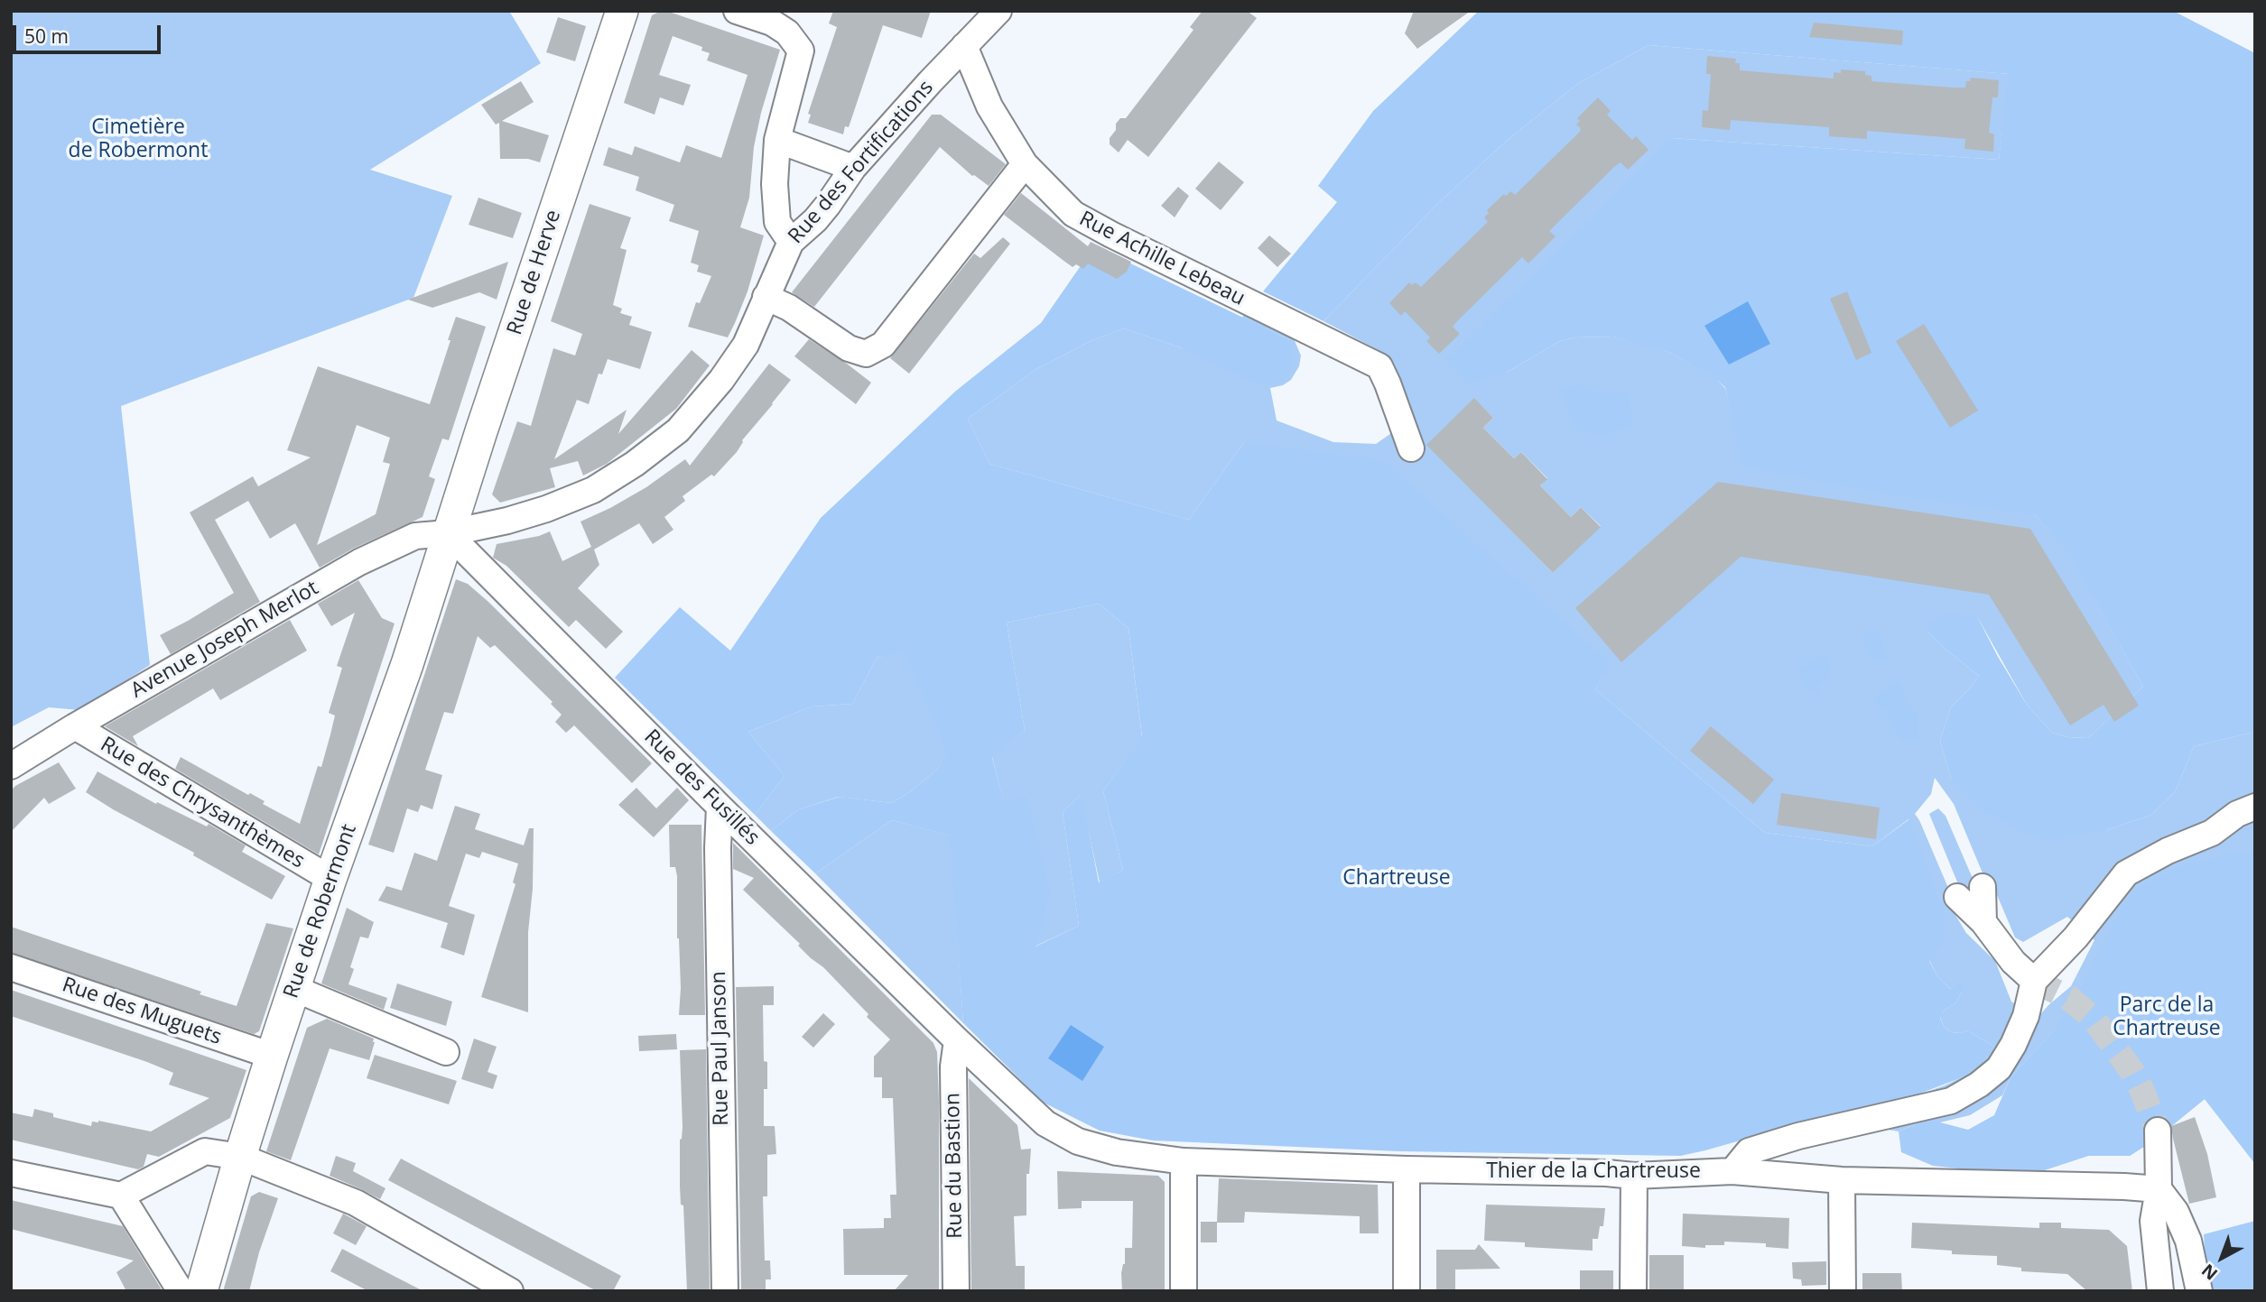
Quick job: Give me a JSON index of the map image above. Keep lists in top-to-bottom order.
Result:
{
  "streets": {
    "main road": ["Rue de Herve", "Rue de Robermont"],
    "street": [
      "Rue des Fortifications",
      "Rue Achille Lebeau",
      "Avenue Joseph Merlot",
      "Rue des Fusillés",
      "Rue des Chrysanthèmes",
      "Rue des Muguets",
      "Rue Paul Janson",
      "Rue du Bastion",
      "Thier de la Chartreuse"
    ]
  },
  "crossings": [
    ["Rue des Fortifications", "Rue Achille Lebeau"],
    ["Rue des Fortifications", "Rue de Herve"],
    ["Rue des Fortifications", "Avenue Joseph Merlot"],
    ["Rue des Fortifications", "Rue des Fusillés"],
    ["Rue des Fortifications", "Rue de Robermont"],
    ["Rue de Herve", "Avenue Joseph Merlot"],
    ["Rue de Herve", "Rue des Fusillés"],
    ["Rue de Herve", "Rue de Robermont"],
    ["Avenue Joseph Merlot", "Rue des Fusillés"],
    ["Avenue Joseph Merlot", "Rue des Chrysanthèmes"],
    ["Avenue Joseph Merlot", "Rue de Robermont"],
    ["Rue des Fusillés", "Rue de Robermont"],
    ["Rue des Fusillés", "Rue Paul Janson"],
    ["Rue des Fusillés", "Rue du Bastion"],
    ["Rue des Fusillés", "Thier de la Chartreuse"],
    ["Rue des Chrysanthèmes", "Rue de Robermont"],
    ["Rue de Robermont", "Rue des Muguets"],
    ["Rue du Bastion", "Thier de la Chartreuse"]
  ],
  "parks": ["Cimetière de Robermont", "Chartreuse", "Parc de la Chartreuse"],
  "scale_bar": "50 m",
  "north": "bottom left"
}
